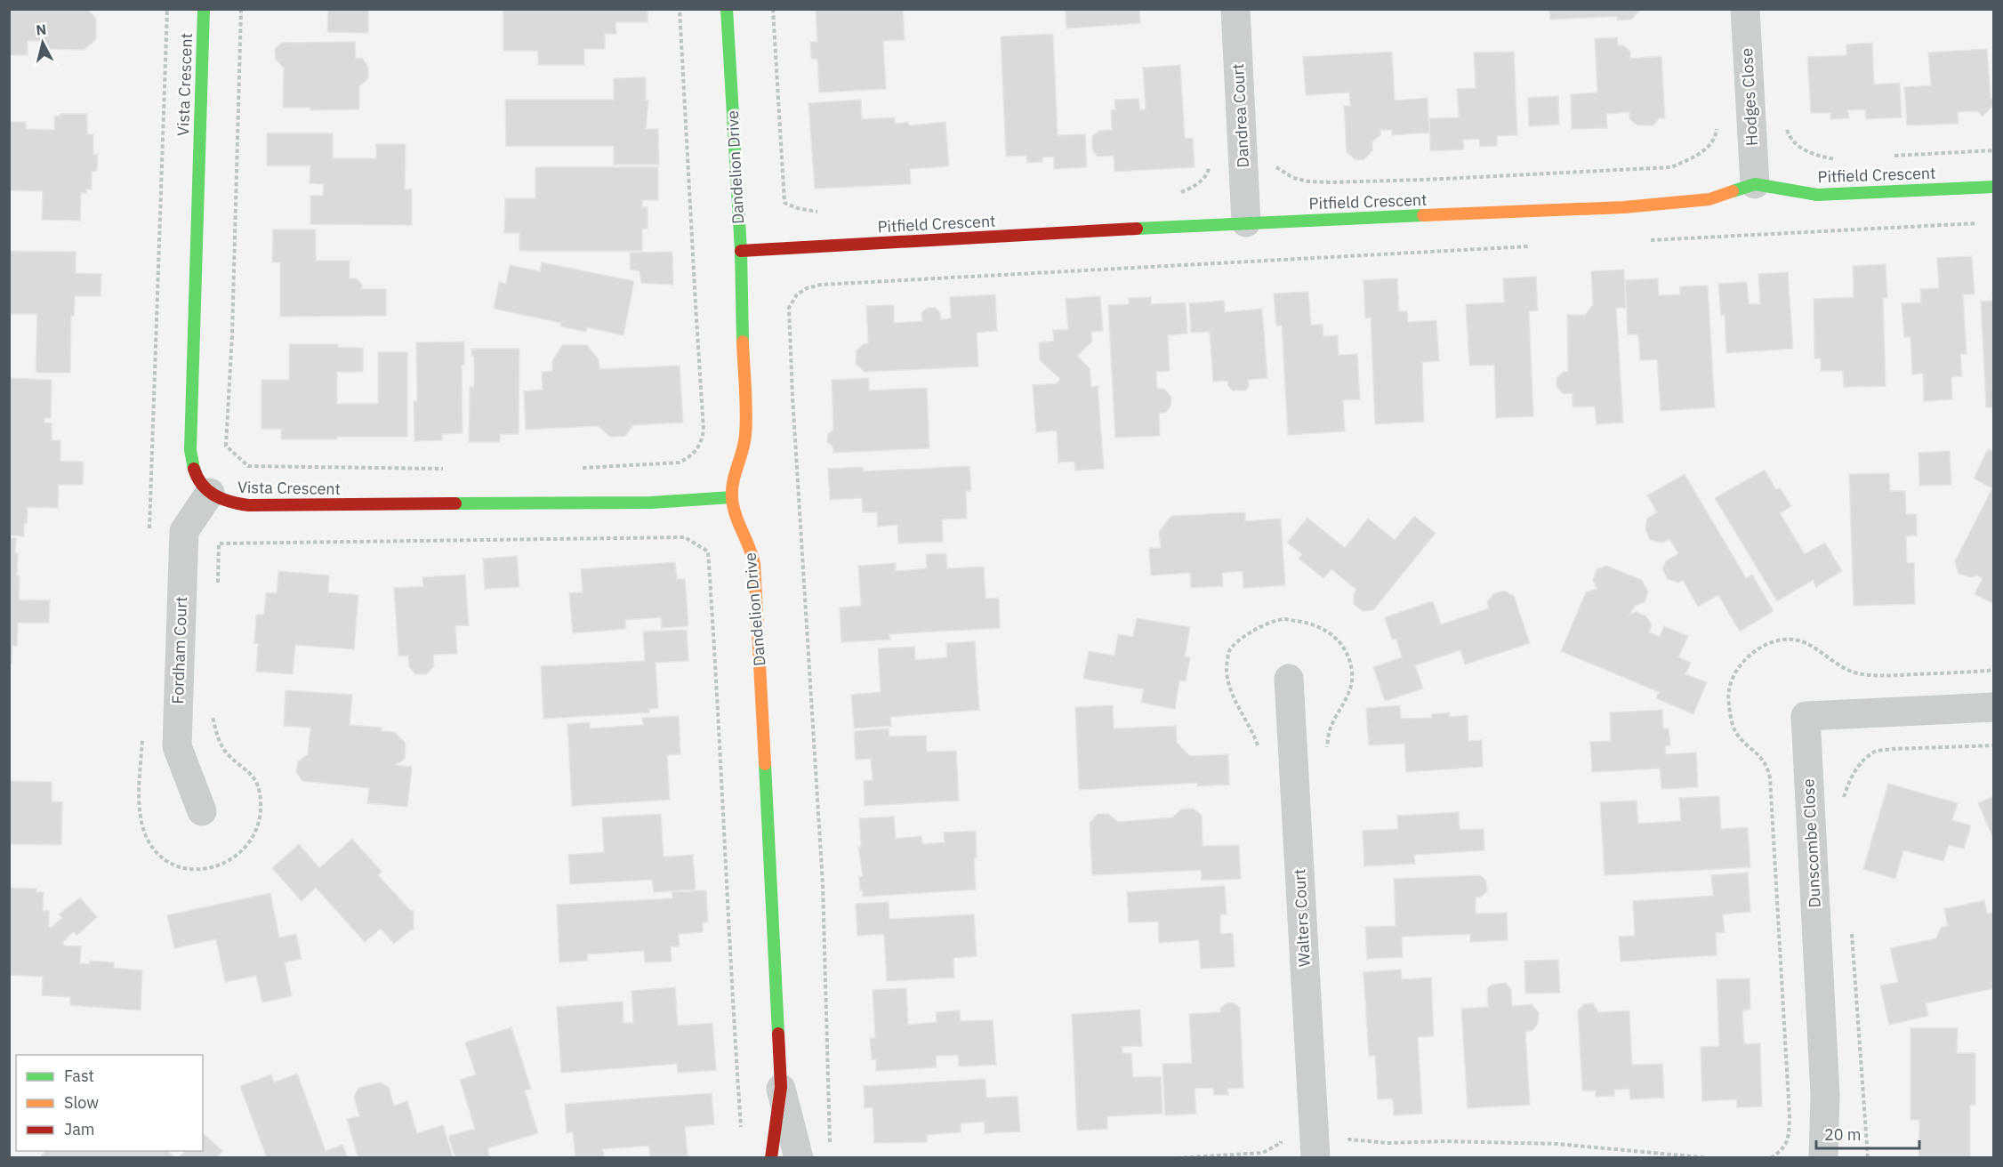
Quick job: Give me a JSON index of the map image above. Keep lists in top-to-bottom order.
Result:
{
  "streets": {
    "street": [
      "Vista Crescent",
      "Hodges Close",
      "Dandrea Court",
      "Dandelion Drive",
      "Pitfield Crescent",
      "Fordham Court",
      "Dunscombe Close",
      "Walters Court"
    ]
  },
  "crossings": [
    ["Vista Crescent", "Dandelion Drive"],
    ["Vista Crescent", "Fordham Court"],
    ["Hodges Close", "Pitfield Crescent"],
    ["Dandrea Court", "Pitfield Crescent"],
    ["Dandelion Drive", "Pitfield Crescent"]
  ],
  "legend": ["Fast", "Slow", "Jam"],
  "scale_bar": "20 m",
  "north": "top"
}
